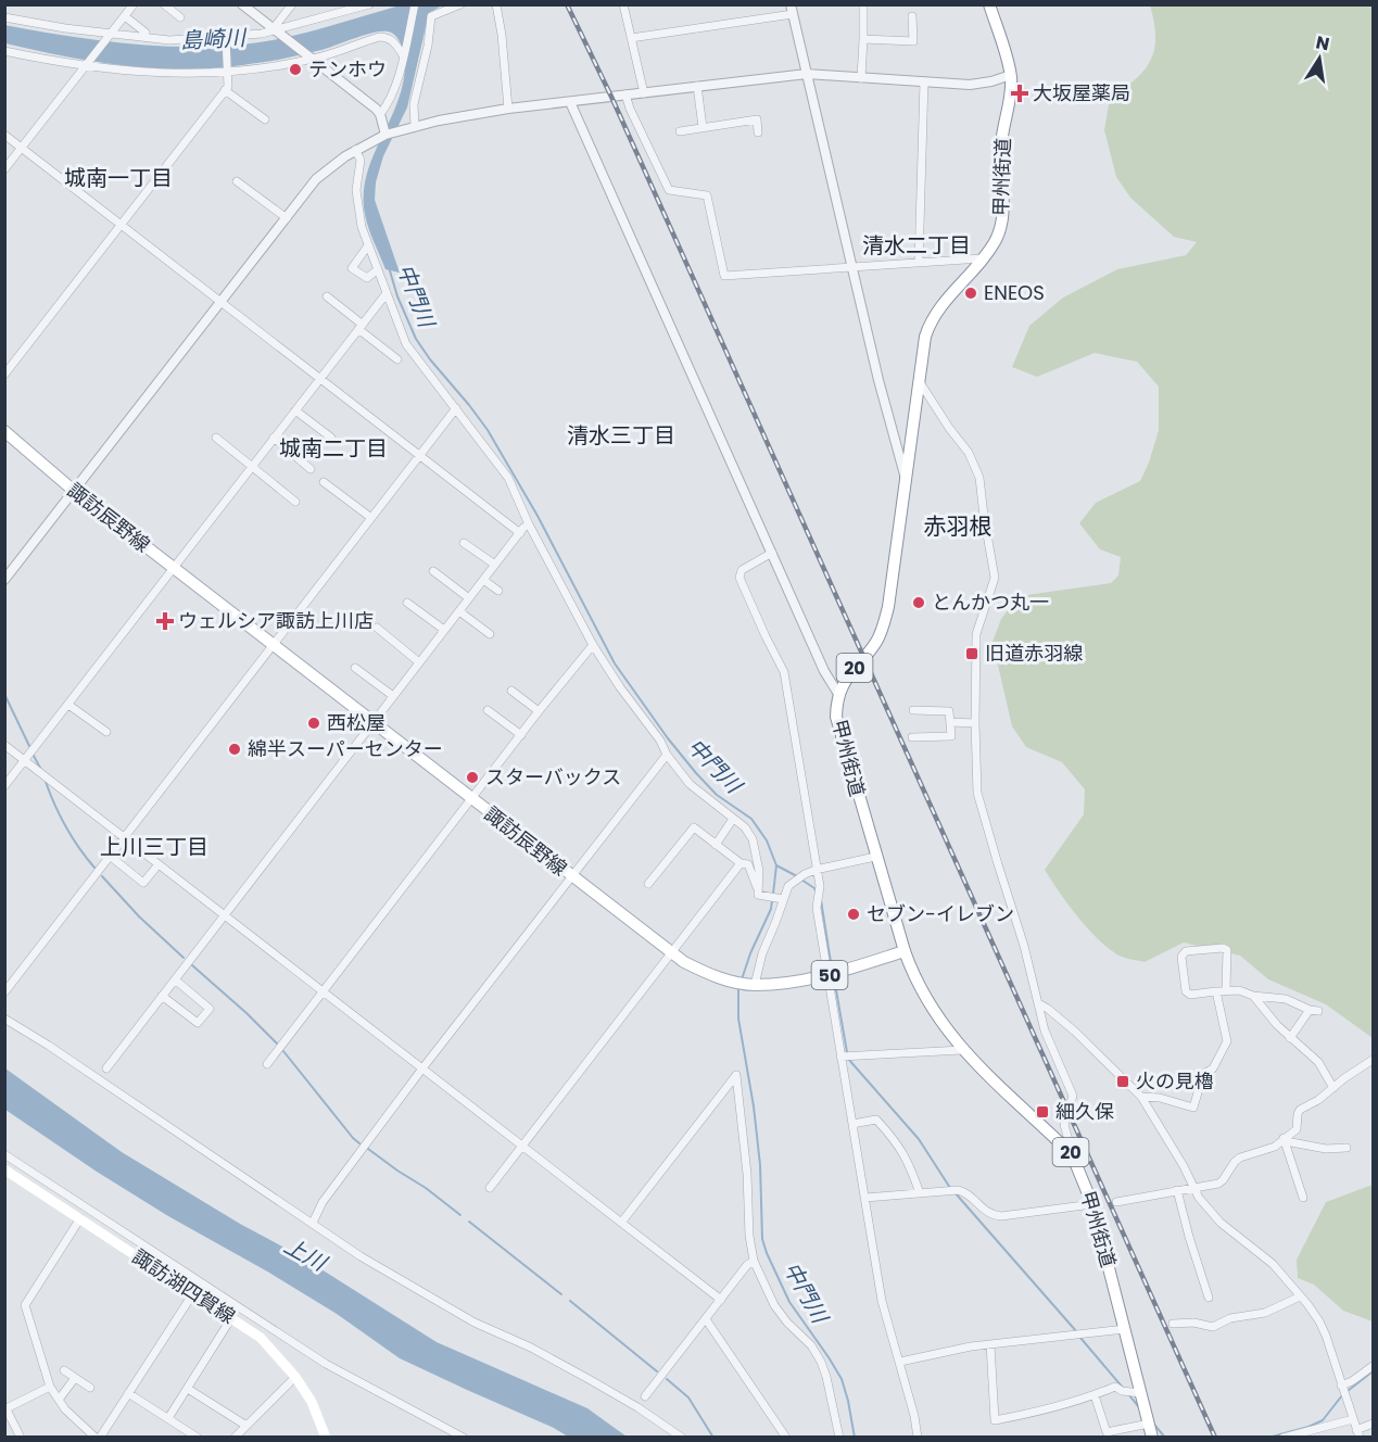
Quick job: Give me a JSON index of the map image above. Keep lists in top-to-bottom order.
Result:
{
  "streets": {
    "main road": [
      "甲州街道",
      "諏訪辰野線",
      "20",
      "50",
      "諏訪湖四賀線"
    ]
  },
  "crossings": [
    ["甲州街道", "諏訪辰野線"]
  ],
  "districts": [
    "城南一丁目",
    "清水二丁目",
    "清水三丁目",
    "城南二丁目",
    "赤羽根",
    "上川三丁目"
  ],
  "water": ["島崎川", "中門川", "上川"],
  "places": {
    "other": [
      "テンホウ",
      "ENEOS",
      "とんかつ丸一",
      "西松屋",
      "綿半スーパーセンター",
      "スターバックス",
      "セブン-イレブン"
    ],
    "health": ["大坂屋薬局", "ウェルシア諏訪上川店"],
    "transit": ["旧道赤羽線", "火の見櫓", "細久保"]
  },
  "north": "top"
}
